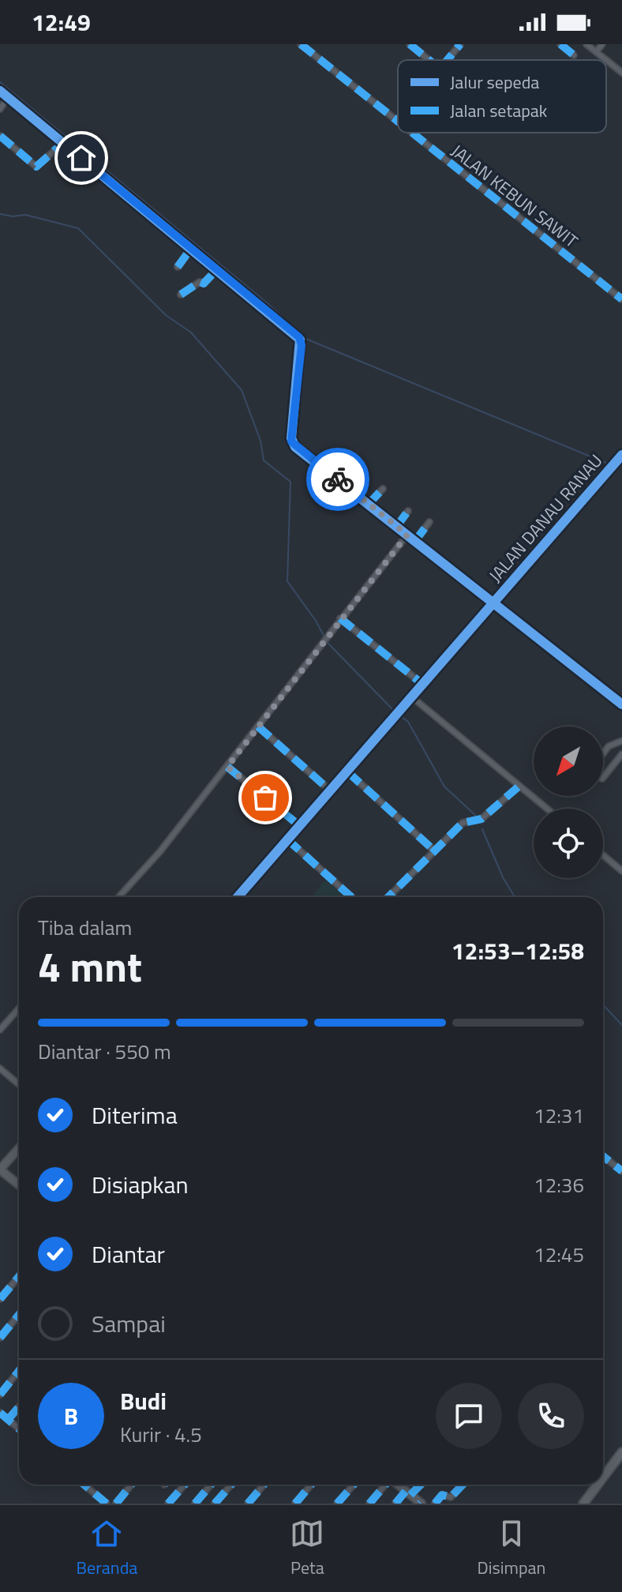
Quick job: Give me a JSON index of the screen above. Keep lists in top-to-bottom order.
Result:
{
  "streets": {
    "street": ["JALAN KEBUN SAWIT", "JALAN DANAU RANAU"]
  },
  "legend": ["Jalur sepeda", "Jalan setapak"],
  "north": "bottom left",
  "page": {
    "status": "12:49",
    "heading": ["4 mnt", "Tiba dalam", "12:53–12:58"],
    "panel": ["Budi", "Kurir · 4.5"],
    "bar": "Diantar · 550 m",
    "list": [
      ["Diterima", "12:31"],
      ["Disiapkan", "12:36"],
      ["Diantar", "12:45"],
      "Sampai"
    ],
    "round": "B",
    "tabs": ["Beranda", "Peta", "Disimpan"]
  }
}
